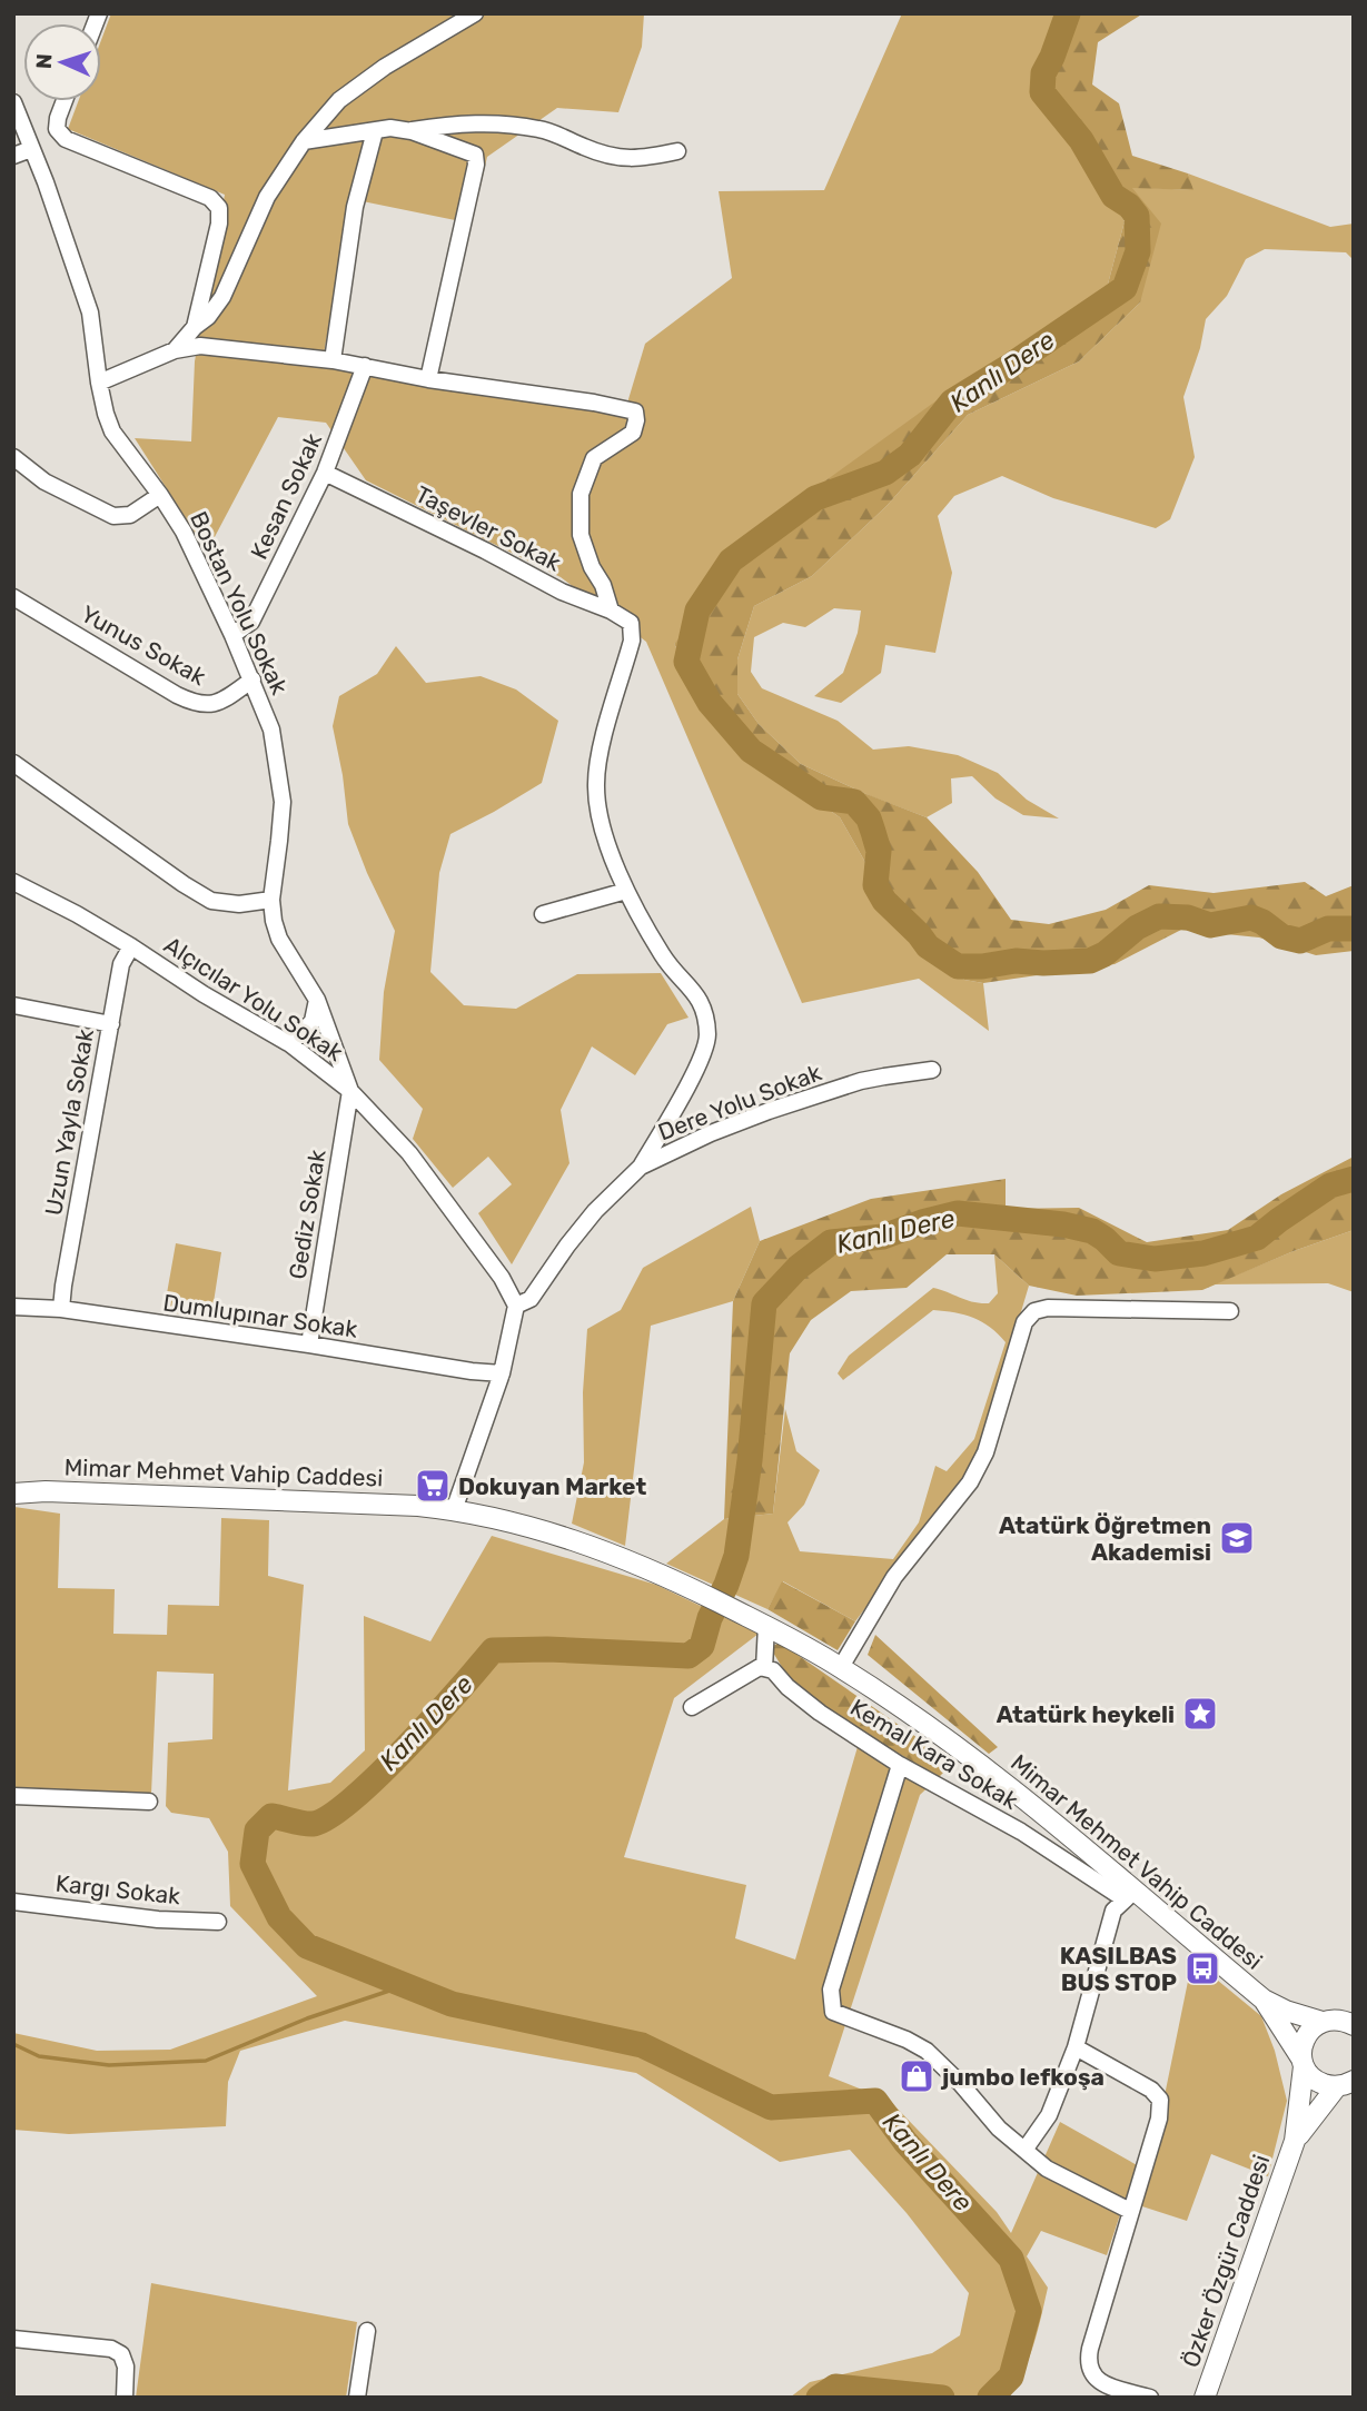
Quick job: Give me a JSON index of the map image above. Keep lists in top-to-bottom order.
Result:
{
  "streets": {
    "main road": ["Mimar Mehmet Vahip Caddesi", "Özker Özgür Caddesi"],
    "street": [
      "Kesan Sokak",
      "Taşevler Sokak",
      "Bostan Yolu Sokak",
      "Yunus Sokak",
      "Alçıcılar Yolu Sokak",
      "Dere Yolu Sokak",
      "Uzun Yayla Sokak",
      "Gediz Sokak",
      "Dumlupınar Sokak",
      "Kemal Kara Sokak",
      "Kargı Sokak"
    ]
  },
  "crossings": [
    ["Kesan Sokak", "Taşevler Sokak"],
    ["Kesan Sokak", "Bostan Yolu Sokak"],
    ["Bostan Yolu Sokak", "Yunus Sokak"],
    ["Bostan Yolu Sokak", "Alçıcılar Yolu Sokak"],
    ["Bostan Yolu Sokak", "Gediz Sokak"],
    ["Alçıcılar Yolu Sokak", "Dere Yolu Sokak"],
    ["Alçıcılar Yolu Sokak", "Uzun Yayla Sokak"],
    ["Alçıcılar Yolu Sokak", "Gediz Sokak"],
    ["Uzun Yayla Sokak", "Dumlupınar Sokak"],
    ["Gediz Sokak", "Dumlupınar Sokak"],
    ["Mimar Mehmet Vahip Caddesi", "Kemal Kara Sokak"],
    ["Mimar Mehmet Vahip Caddesi", "Özker Özgür Caddesi"]
  ],
  "water": ["Kanlı Dere"],
  "places": {
    "supermarket": ["Dokuyan Market"],
    "school or university": ["Atatürk Öğretmen Akademisi"],
    "place": ["Atatürk heykeli"],
    "bus stop": ["KASILBAS BUS STOP"],
    "shop": ["jumbo lefkoşa"]
  },
  "north": "left"
}
